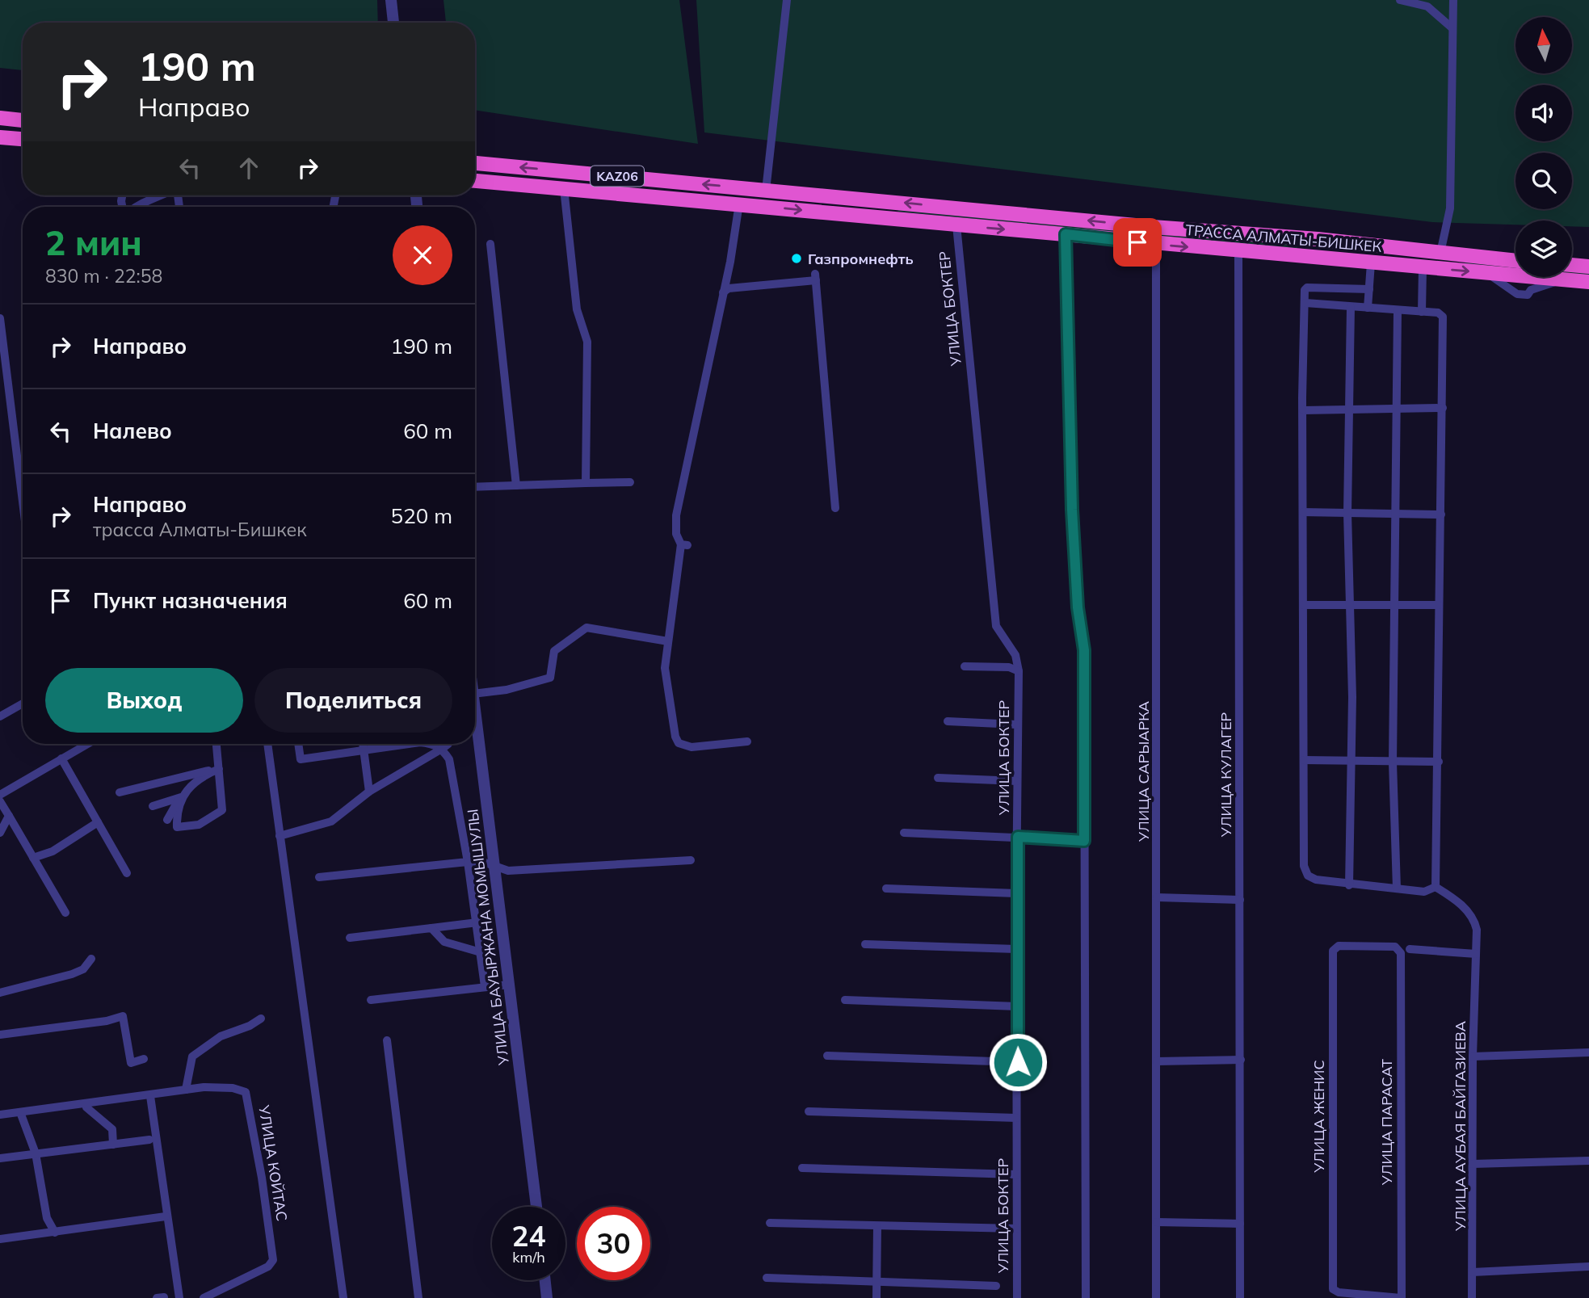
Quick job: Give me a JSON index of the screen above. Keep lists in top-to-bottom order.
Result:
{
  "streets": {
    "highway": ["KАZ06", "ТРАССА АЛМАТЫ-БИШКЕК"],
    "street": [
      "УЛИЦА БОКТЕР",
      "УЛИЦА САРЫАРКА",
      "УЛИЦА КУЛАГЕР",
      "УЛИЦА БАУЫРЖАНА МОМЫШУЛЫ",
      "УЛИЦА ЖЕНИС",
      "УЛИЦА ПАРАСАТ",
      "УЛИЦА АУБАЯ БАЙГАЗИЕВА",
      "УЛИЦА КОЙТАС"
    ]
  },
  "crossings": [
    ["KАZ06", "ТРАССА АЛМАТЫ-БИШКЕК"],
    ["ТРАССА АЛМАТЫ-БИШКЕК", "УЛИЦА БОКТЕР"],
    ["ТРАССА АЛМАТЫ-БИШКЕК", "УЛИЦА САРЫАРКА"],
    ["ТРАССА АЛМАТЫ-БИШКЕК", "УЛИЦА КУЛАГЕР"],
    ["УЛИЦА ЖЕНИС", "УЛИЦА ПАРАСАТ"]
  ],
  "places": ["Газпромнефть"],
  "north": "top",
  "page": {
    "turn": ["190 m", "Направо"],
    "heading": ["2 мин", "830 m · 22:58"],
    "list": [
      {
        "name": "Направо",
        "value": "190 m"
      },
      {
        "name": "Налево",
        "value": "60 m"
      },
      {
        "name": "Направо",
        "note": "трасса Алматы-Бишкек",
        "value": "520 m"
      },
      {
        "name": "Пункт назначения",
        "value": "60 m"
      }
    ],
    "buttons": ["Выход", "Поделиться"],
    "speed": "24 km/h",
    "limit": "30"
  }
}
